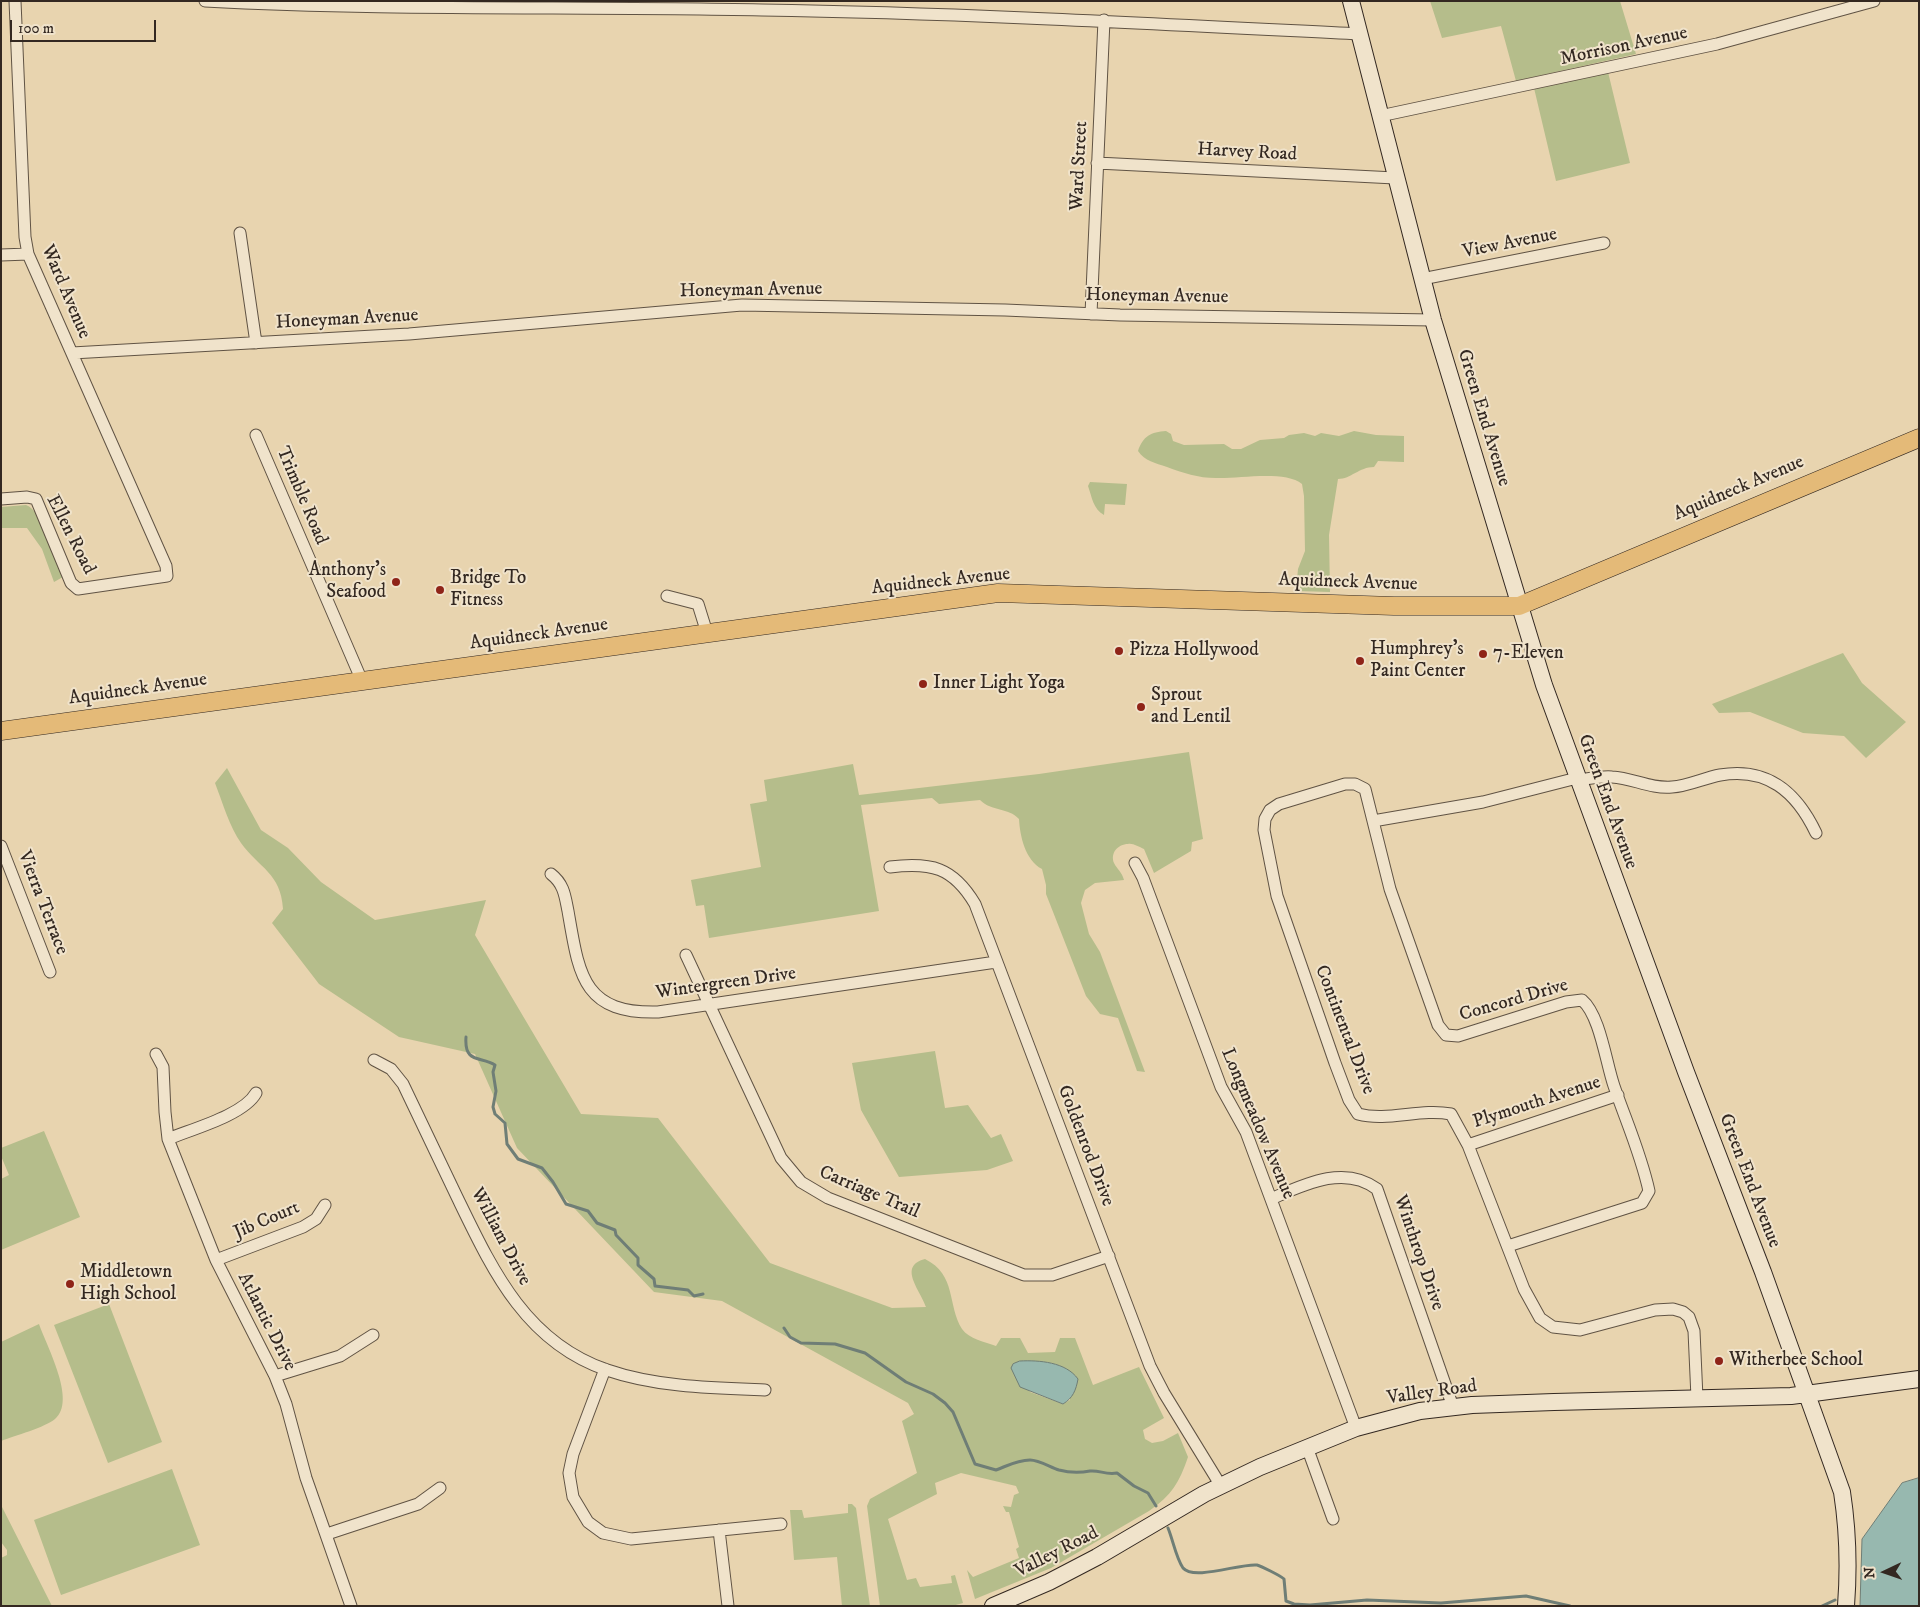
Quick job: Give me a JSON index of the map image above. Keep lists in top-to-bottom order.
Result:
{
  "streets": {
    "main road": ["Green End Avenue", "Aquidneck Avenue", "Valley Road"],
    "street": [
      "Morrison Avenue",
      "Harvey Road",
      "Ward Street",
      "View Avenue",
      "Honeyman Avenue",
      "Ward Avenue",
      "Trimble Road",
      "Ellen Road",
      "Vierra Terrace",
      "Wintergreen Drive",
      "Concord Drive",
      "Continental Drive",
      "Plymouth Avenue",
      "Longmeadow Avenue",
      "Goldenrod Drive",
      "Carriage Trail",
      "Jib Court",
      "William Drive",
      "Winthrop Drive",
      "Atlantic Drive"
    ]
  },
  "crossings": [
    ["Morrison Avenue", "Green End Avenue"],
    ["Harvey Road", "Ward Street"],
    ["Harvey Road", "Green End Avenue"],
    ["Ward Street", "Honeyman Avenue"],
    ["View Avenue", "Green End Avenue"],
    ["Honeyman Avenue", "Ward Avenue"],
    ["Honeyman Avenue", "Green End Avenue"],
    ["Ward Avenue", "Ellen Road"],
    ["Green End Avenue", "Aquidneck Avenue"],
    ["Green End Avenue", "Valley Road"],
    ["Aquidneck Avenue", "Trimble Road"],
    ["Wintergreen Drive", "Goldenrod Drive"],
    ["Wintergreen Drive", "Carriage Trail"],
    ["Concord Drive", "Continental Drive"],
    ["Concord Drive", "Plymouth Avenue"],
    ["Continental Drive", "Plymouth Avenue"],
    ["Continental Drive", "Valley Road"],
    ["Longmeadow Avenue", "Winthrop Drive"],
    ["Longmeadow Avenue", "Valley Road"],
    ["Goldenrod Drive", "Carriage Trail"],
    ["Goldenrod Drive", "Valley Road"],
    ["Jib Court", "Atlantic Drive"],
    ["Winthrop Drive", "Valley Road"]
  ],
  "places": [
    "Anthony’s Seafood",
    "Bridge To Fitness",
    "Pizza Hollywood",
    "7-Eleven",
    "Humphrey's Paint Center",
    "Inner Light Yoga",
    "Sprout and Lentil",
    "Middletown High School",
    "Witherbee School"
  ],
  "scale_bar": "100 m",
  "north": "left"
}
